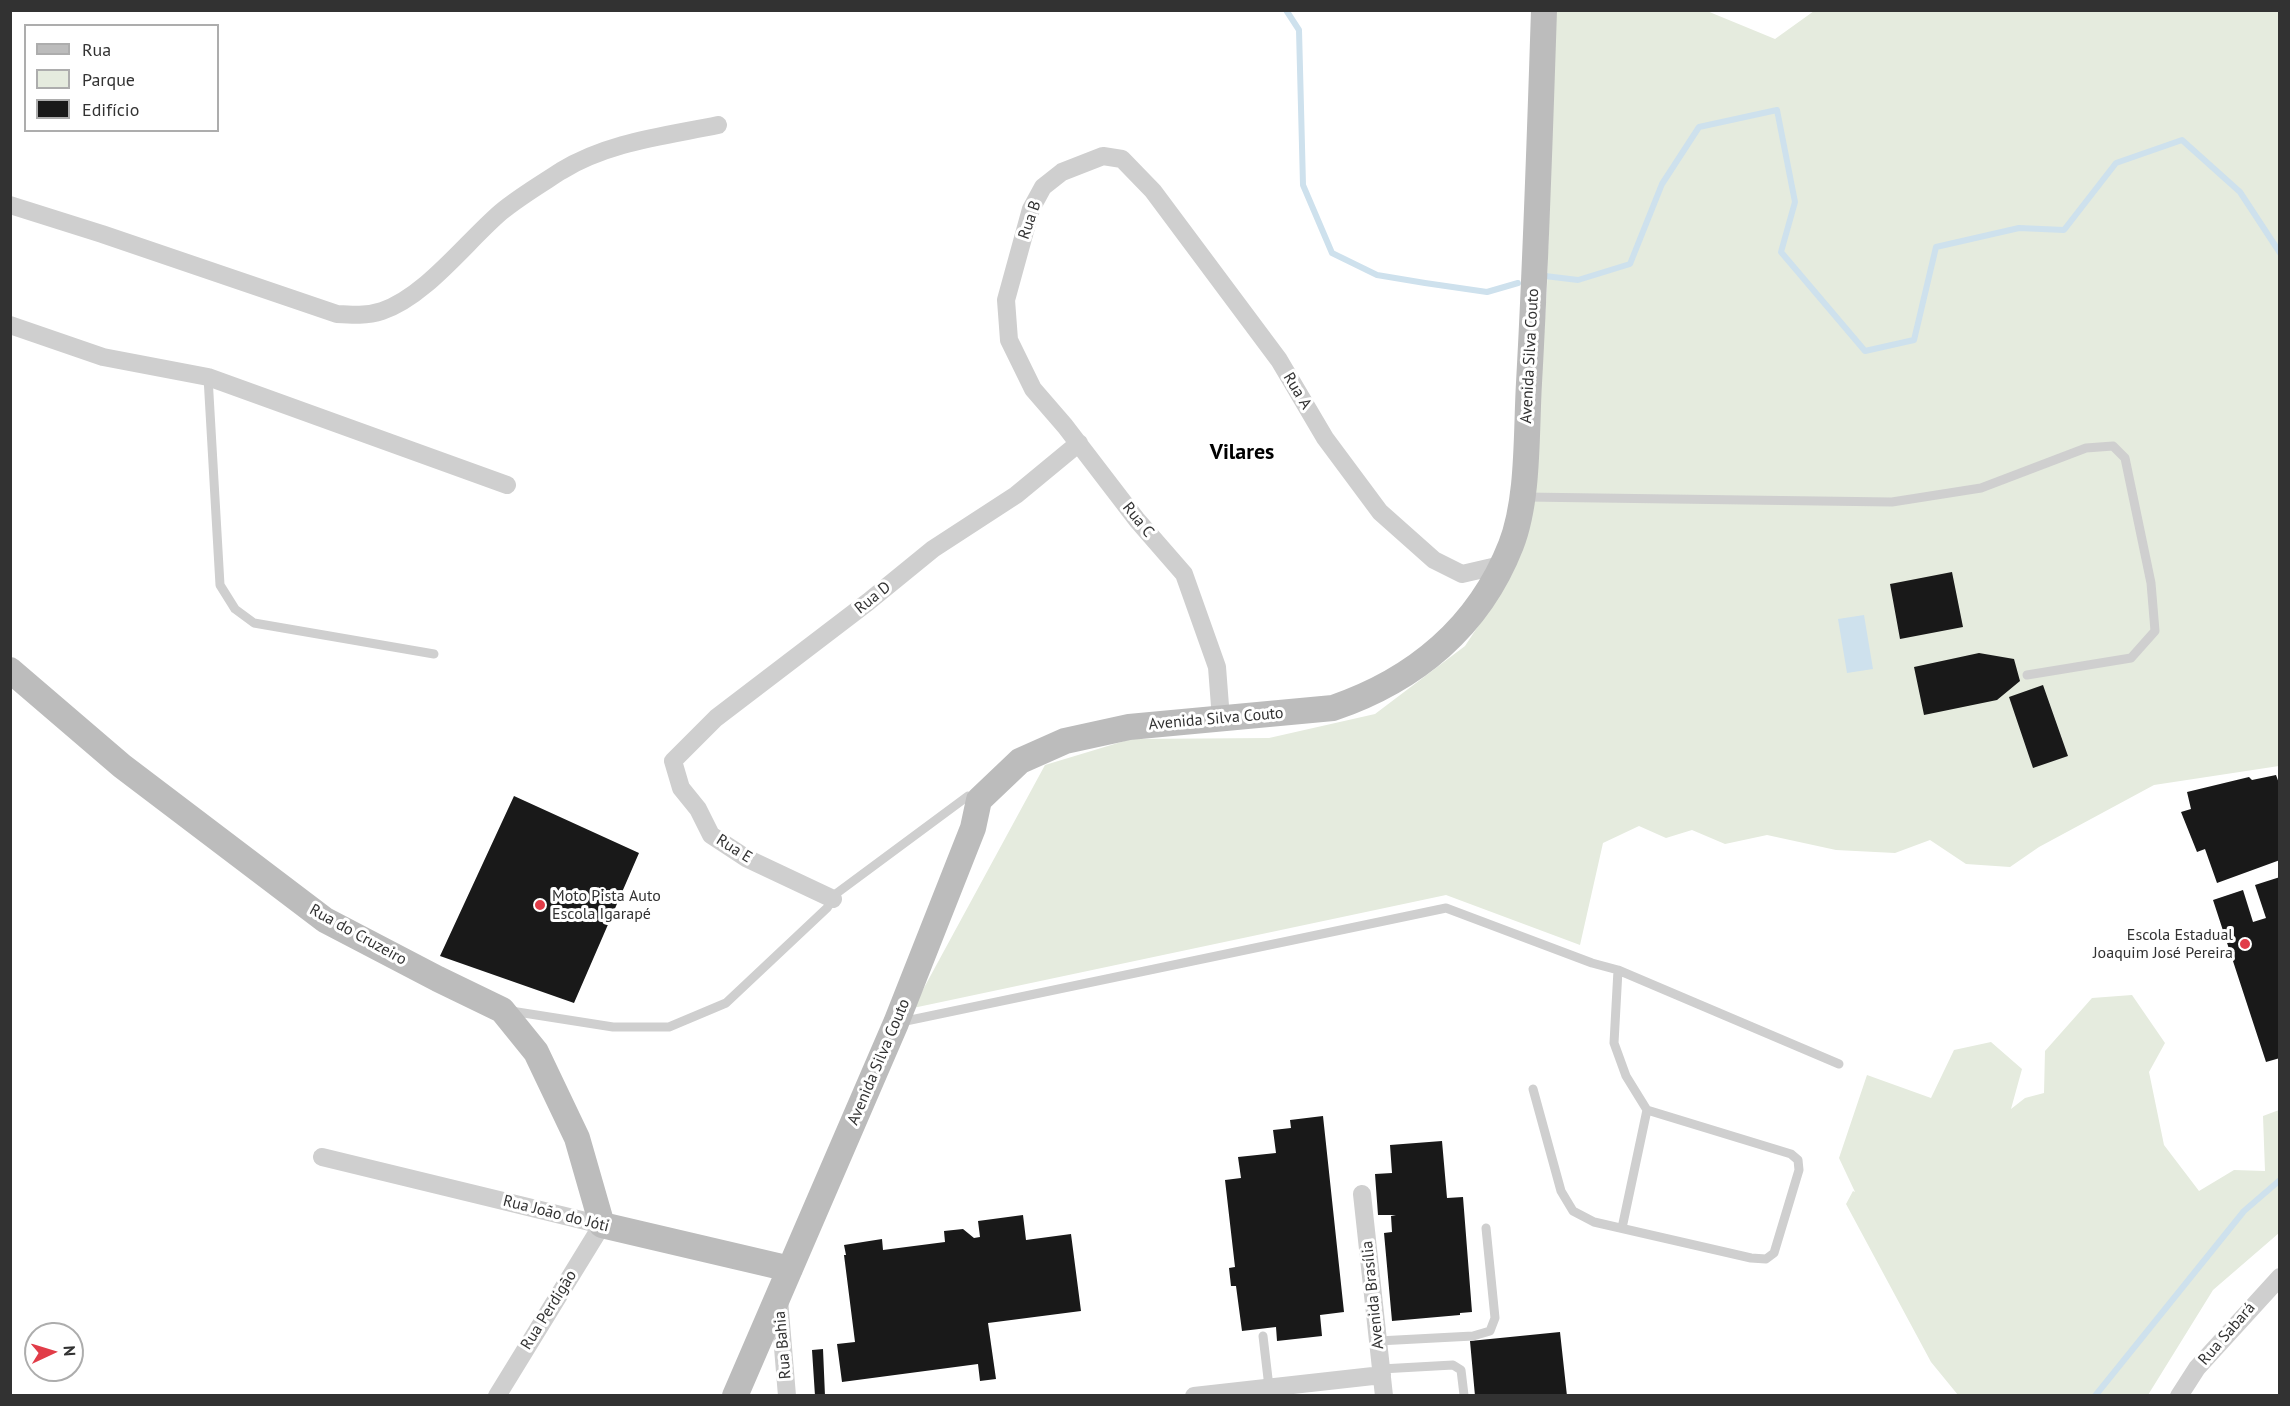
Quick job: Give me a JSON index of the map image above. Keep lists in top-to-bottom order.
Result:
{
  "streets": {
    "main road": ["Avenida Silva Couto", "Rua do Cruzeiro", "Rua João do Jóti"],
    "street": [
      "Rua B",
      "Rua A",
      "Rua C",
      "Rua D",
      "Rua E",
      "Avenida Brasília",
      "Rua Perdigão",
      "Rua Sabará",
      "Rua Bahia"
    ]
  },
  "crossings": [
    ["Rua B", "Rua A"],
    ["Rua B", "Rua C"],
    ["Avenida Silva Couto", "Rua A"],
    ["Avenida Silva Couto", "Rua C"],
    ["Avenida Silva Couto", "Rua João do Jóti"],
    ["Avenida Silva Couto", "Rua Bahia"],
    ["Rua C", "Rua D"],
    ["Rua D", "Rua E"],
    ["Rua do Cruzeiro", "Rua João do Jóti"],
    ["Rua do Cruzeiro", "Rua Perdigão"],
    ["Rua João do Jóti", "Rua Perdigão"]
  ],
  "districts": ["Vilares"],
  "places": ["Moto Pista Auto Escola Igarapé", "Escola Estadual Joaquim José Pereira"],
  "legend": ["Rua", "Parque", "Edifício"],
  "north": "right"
}
